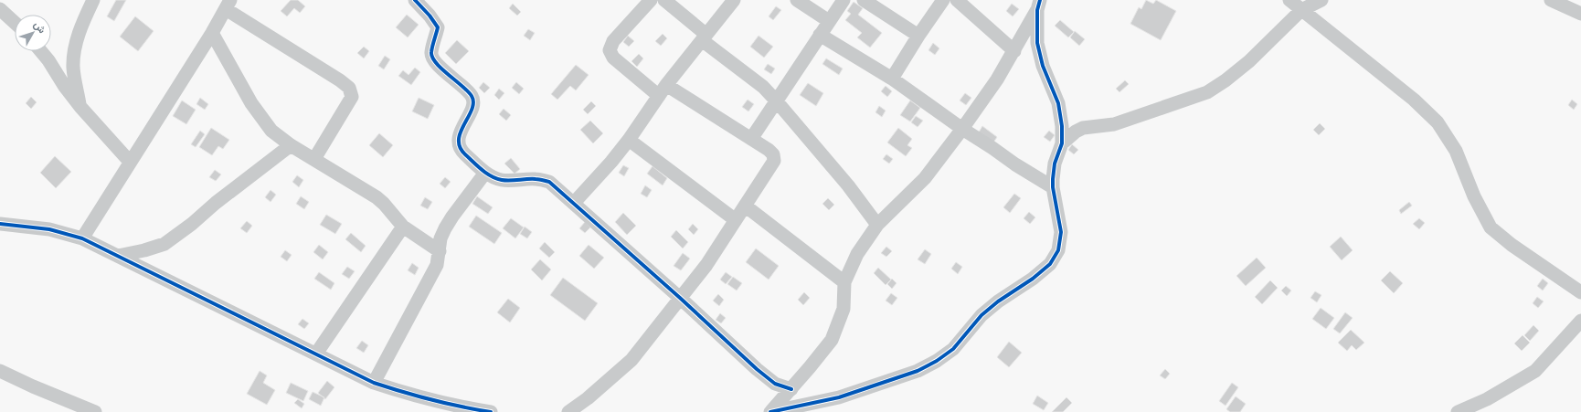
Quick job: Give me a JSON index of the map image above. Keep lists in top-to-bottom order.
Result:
{
  "north": "top right"
}
